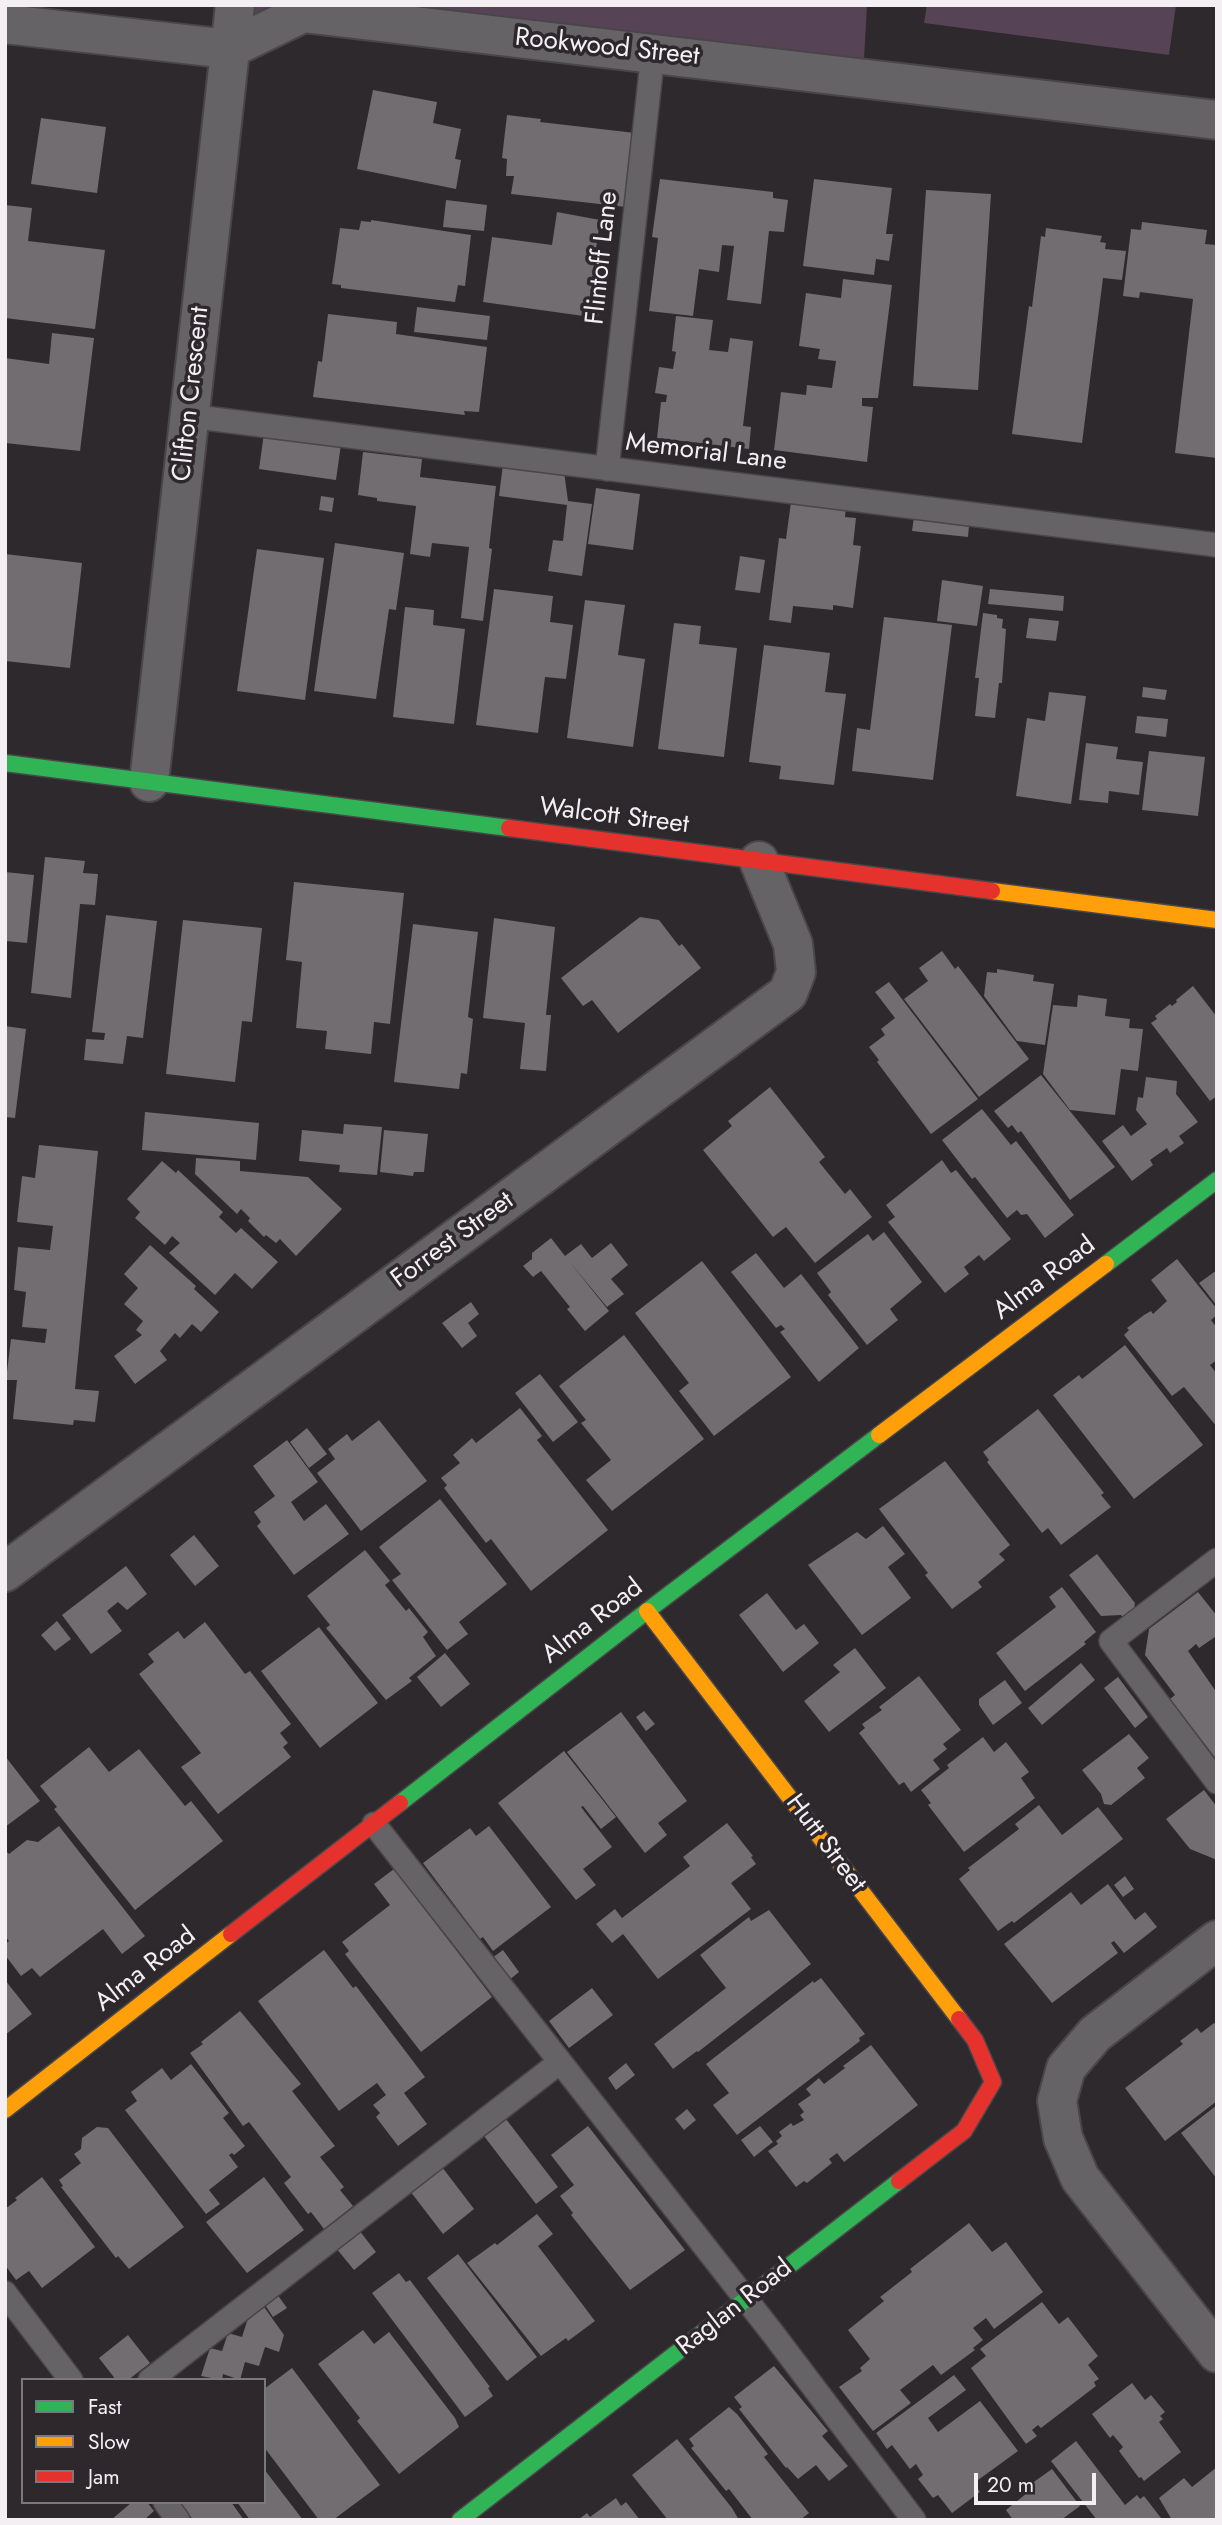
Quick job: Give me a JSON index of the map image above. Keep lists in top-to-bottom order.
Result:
{
  "streets": {
    "street": [
      "Rookwood Street",
      "Clifton Crescent",
      "Walcott Street",
      "Forrest Street",
      "Alma Road",
      "Hutt Street",
      "Raglan Road"
    ],
    "lane": ["Flintoff Lane", "Memorial Lane"]
  },
  "crossings": [
    ["Rookwood Street", "Flintoff Lane"],
    ["Rookwood Street", "Clifton Crescent"],
    ["Flintoff Lane", "Memorial Lane"],
    ["Clifton Crescent", "Memorial Lane"],
    ["Clifton Crescent", "Walcott Street"],
    ["Walcott Street", "Forrest Street"],
    ["Alma Road", "Hutt Street"],
    ["Hutt Street", "Raglan Road"]
  ],
  "legend": ["Fast", "Slow", "Jam"],
  "scale_bar": "20 m"
}
